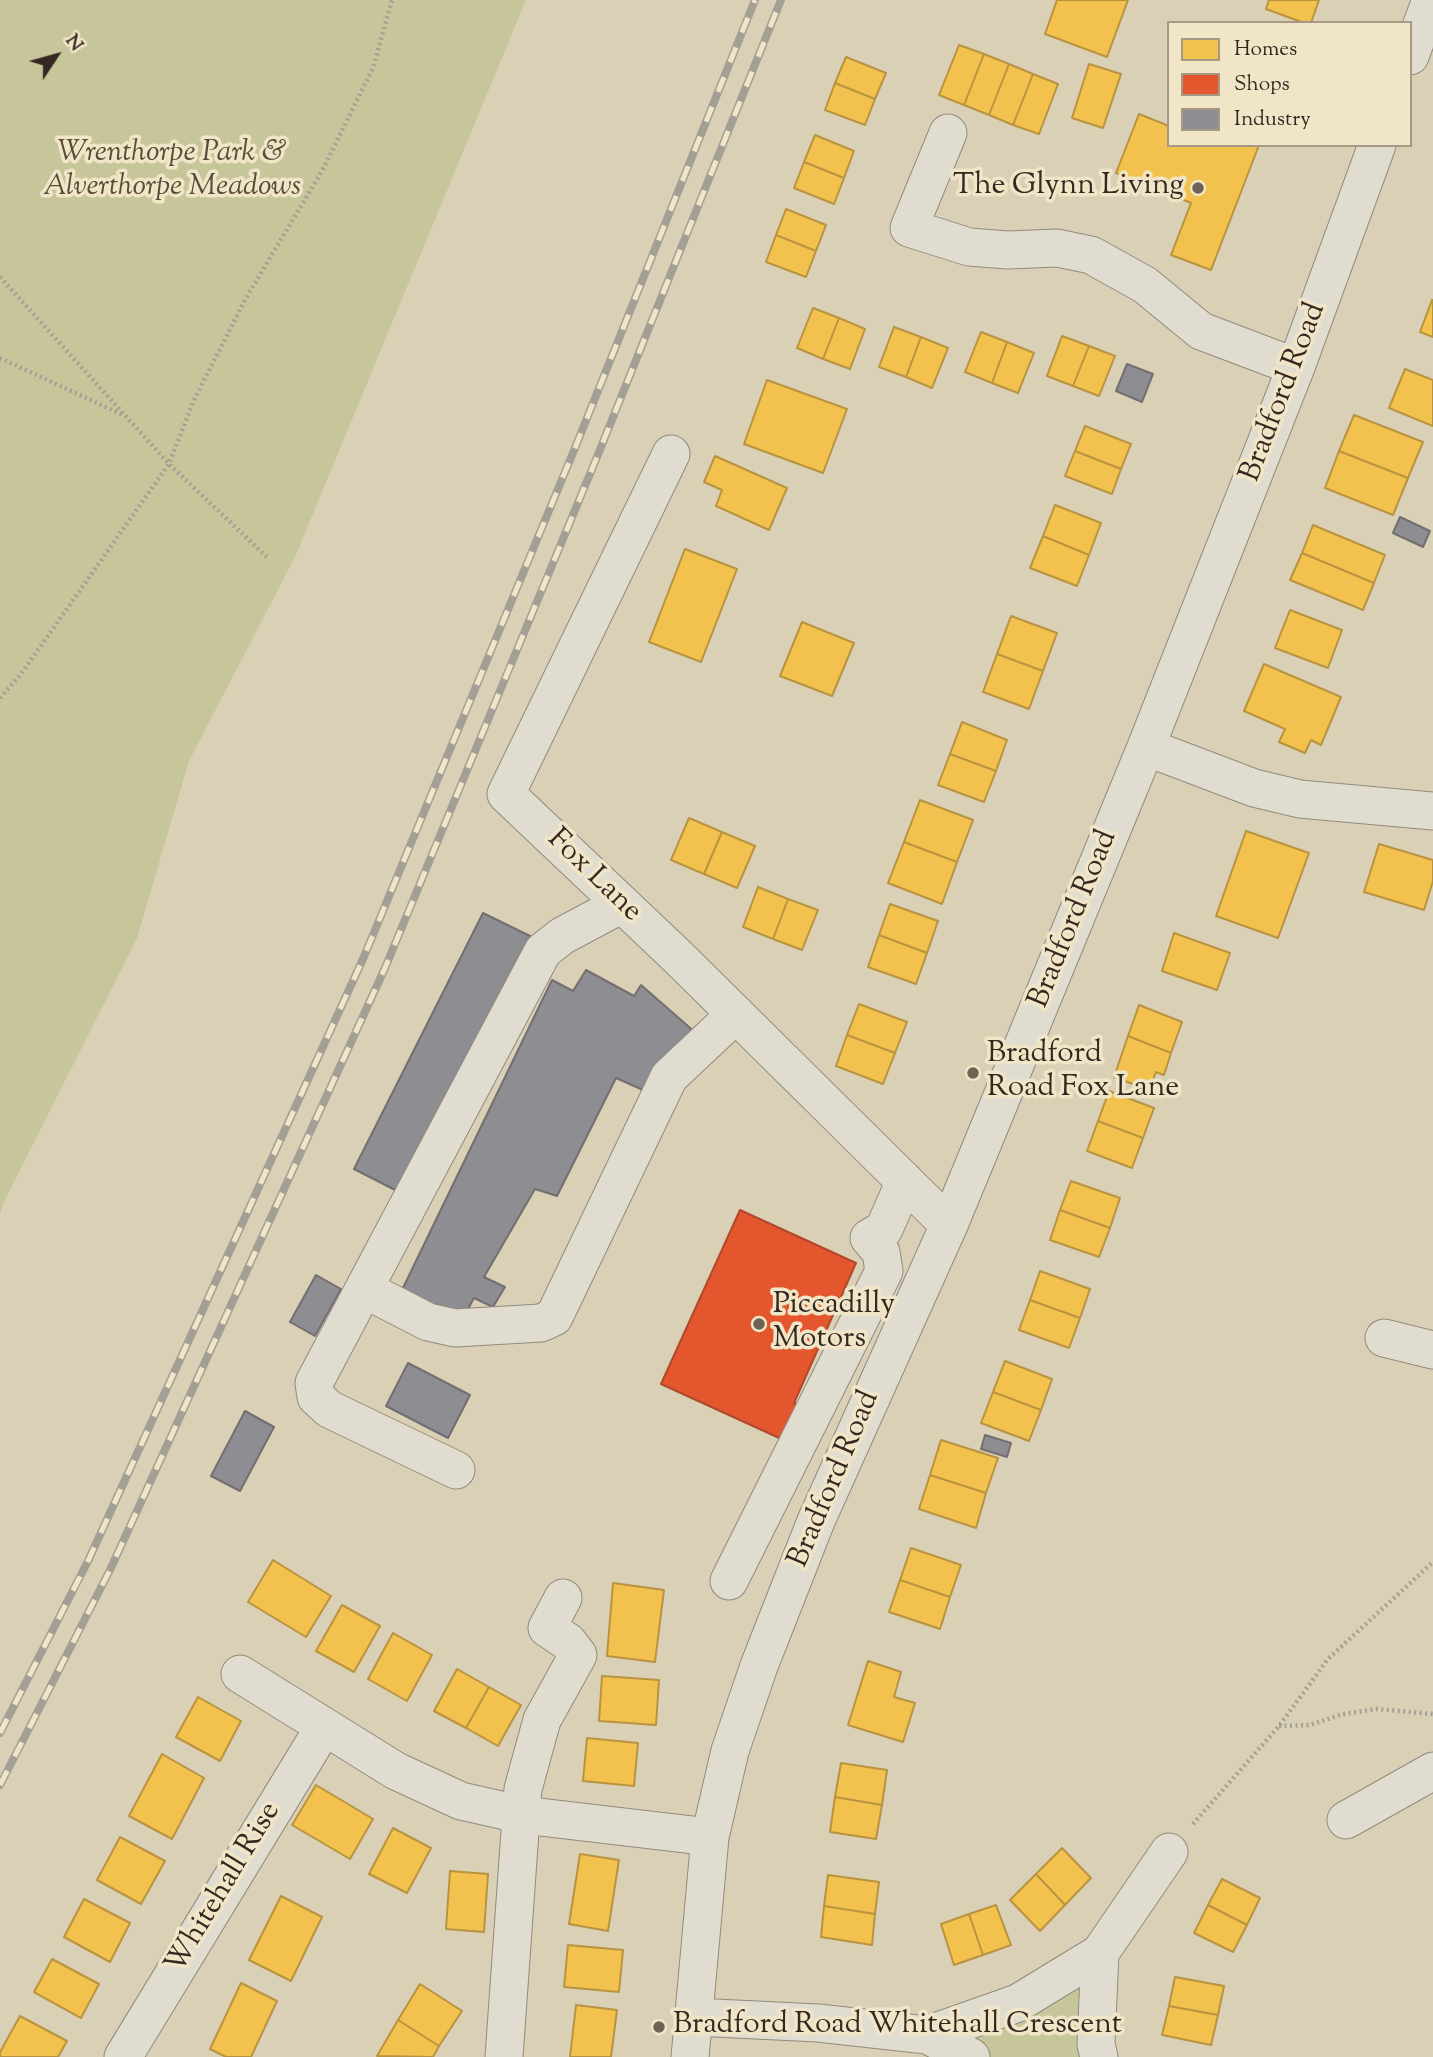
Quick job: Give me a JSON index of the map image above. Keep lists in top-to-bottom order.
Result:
{
  "streets": {
    "street": ["Bradford Road", "Fox Lane", "Whitehall Rise"]
  },
  "crossings": [
    ["Bradford Road", "Fox Lane"]
  ],
  "parks": ["Wrenthorpe Park & Alverthorpe Meadows"],
  "places": [
    "The Glynn Living",
    "Bradford Road Fox Lane",
    "Piccadilly Motors",
    "Bradford Road Whitehall Crescent"
  ],
  "legend": ["Homes", "Shops", "Industry"],
  "north": "top right"
}
